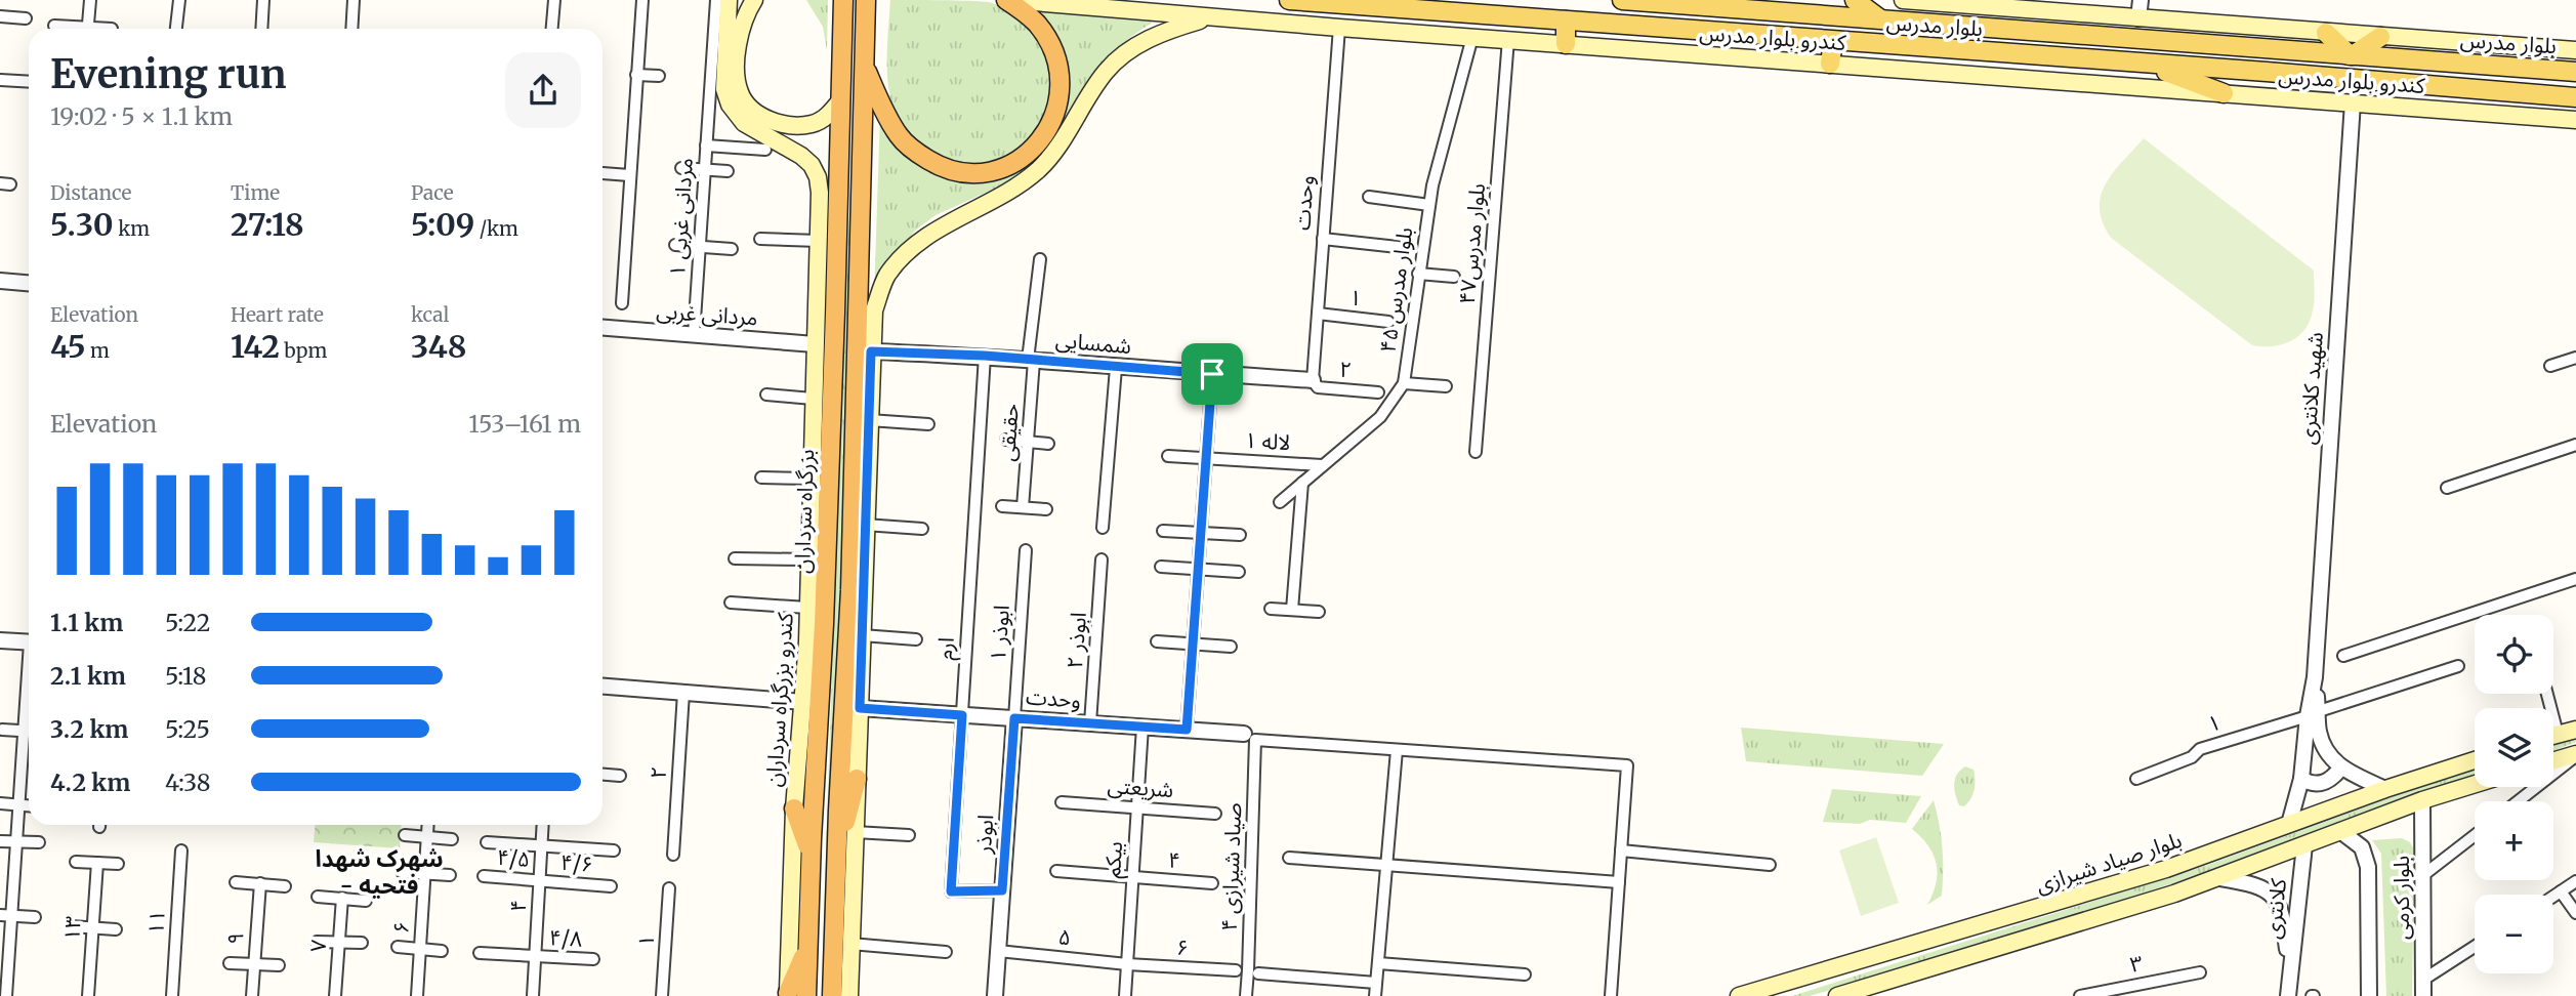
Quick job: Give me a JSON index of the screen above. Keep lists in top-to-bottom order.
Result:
{
  "streets": {
    "highway": ["بزرگراه سرداران"],
    "main road": [
      "بلوار مدرس",
      "کندرو بلوار مدرس",
      "کندرو بزرگراه سرداران",
      "بلوار صیاد شیرازی"
    ],
    "street": [
      "وحدت",
      "مردانی غربی ۱",
      "بلوار مدرس۴۷",
      "۴۵ بلوار مدرس",
      "۱",
      "مردانی غربی",
      "شمسایی",
      "۲",
      "شهید کلانتری",
      "حقیقی",
      "لاله ۱",
      "ابوذر ۱",
      "ابوذر ۲",
      "ارم",
      "شریعتی",
      "ابوذر",
      "۴/۵",
      "بیکم",
      "۴",
      "۴/۶",
      "صیاد شیرازی ۴",
      "بلوار کرمی",
      "کلانتری",
      "۱۱",
      "۶",
      "۱۳",
      "۵",
      "۹",
      "۴/۸",
      "۷",
      "۳"
    ]
  },
  "crossings": [
    ["کندرو بلوار مدرس", "وحدت"],
    ["کندرو بلوار مدرس", "بلوار مدرس۴۷"],
    ["کندرو بلوار مدرس", "۴۵ بلوار مدرس"],
    ["کندرو بلوار مدرس", "شهید کلانتری"],
    ["وحدت", "۱"],
    ["وحدت", "شمسایی"],
    ["وحدت", "۲"],
    ["وحدت", "ابوذر ۱"],
    ["وحدت", "ابوذر ۲"],
    ["وحدت", "ارم"],
    ["وحدت", "ابوذر"],
    ["وحدت", "بیکم"],
    ["وحدت", "صیاد شیرازی ۴"],
    ["مردانی غربی ۱", "مردانی غربی"],
    ["۴۵ بلوار مدرس", "لاله ۱"],
    ["۱", "شهید کلانتری"],
    ["مردانی غربی", "کندرو بزرگراه سرداران"],
    ["شمسایی", "۲"],
    ["شمسایی", "حقیقی"],
    ["شمسایی", "ارم"],
    ["بزرگراه سرداران", "کندرو بزرگراه سرداران"],
    ["ابوذر ۱", "ابوذر"],
    ["ارم", "ابوذر"],
    ["شریعتی", "بیکم"],
    ["ابوذر", "۵"],
    ["۴/۵", "۴"],
    ["۴/۵", "۴/۶"],
    ["بیکم", "۴"],
    ["بیکم", "۶"],
    ["بیکم", "۵"],
    ["۴", "۴/۶"],
    ["۴", "۴/۸"],
    ["۶", "۵"]
  ],
  "districts": ["شهرک شهدا - فتحیه"],
  "page": {
    "heading": ["Evening run", "19:02 · 5 × 1.1 km"],
    "stats": [
      ["Distance", "5.30 km"],
      ["Time", "27:18"],
      ["Pace", "5:09 /km"],
      ["Elevation", "45 m"],
      ["Heart rate", "142 bpm"],
      ["kcal", "348"]
    ],
    "chart": ["Elevation", "153–161 m"],
    "list": [
      {
        "name": "1.1 km",
        "note": "5:22"
      },
      {
        "name": "2.1 km",
        "note": "5:18"
      },
      {
        "name": "3.2 km",
        "note": "5:25"
      },
      {
        "name": "4.2 km",
        "note": "4:38"
      }
    ],
    "map_buttons": ["+", "−"]
  }
}
